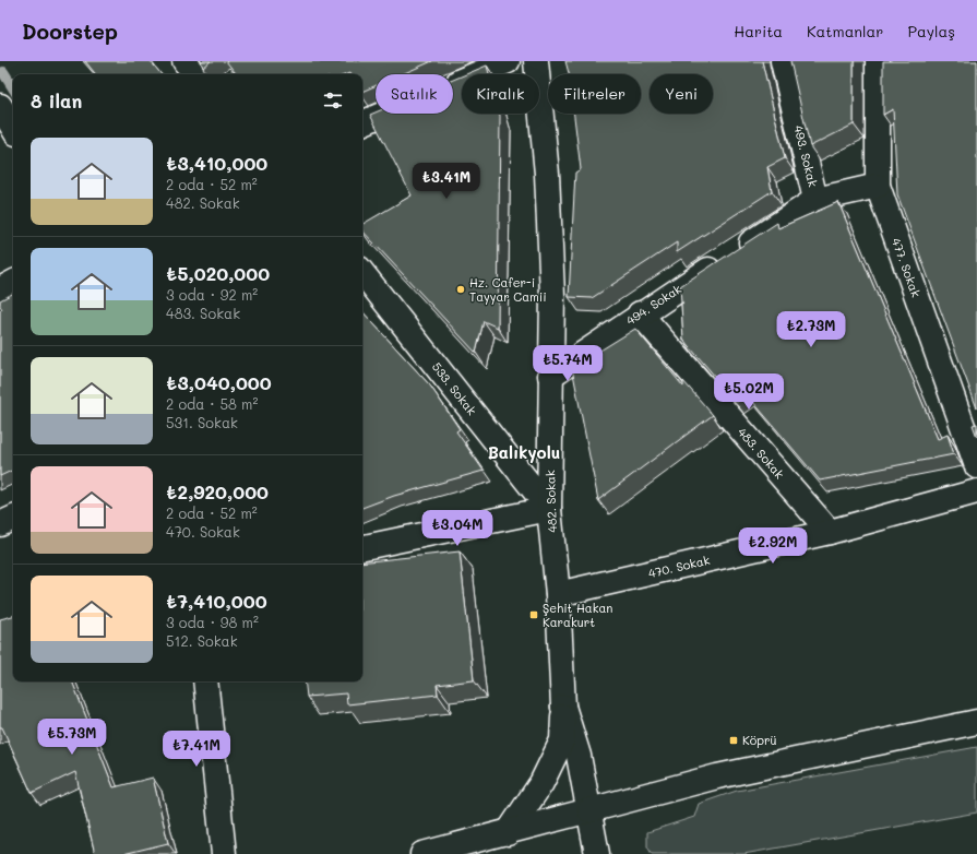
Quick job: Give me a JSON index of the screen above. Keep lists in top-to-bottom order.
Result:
{
  "streets": {
    "main road": [
      "493. Sokak",
      "477. Sokak",
      "494. Sokak",
      "533. Sokak",
      "483. Sokak",
      "482. Sokak",
      "470. Sokak"
    ]
  },
  "crossings": [
    ["493. Sokak", "494. Sokak"],
    ["477. Sokak", "494. Sokak"],
    ["494. Sokak", "483. Sokak"],
    ["494. Sokak", "482. Sokak"],
    ["533. Sokak", "482. Sokak"],
    ["483. Sokak", "470. Sokak"],
    ["482. Sokak", "470. Sokak"]
  ],
  "districts": ["Balıkyolu"],
  "places": {
    "other": ["Hz. Cafer-i Tayyar Camii"],
    "transit": ["Şehit Hakan Karakurt", "Köprü"]
  },
  "page": {
    "header": "Doorstep",
    "nav": ["Harita", "Katmanlar", "Paylaş"],
    "chip": [
      "Satılık",
      "Kiralık",
      "Filtreler",
      "Yeni"
    ],
    "heading": "8 ilan",
    "list": [
      {
        "name": "₺3,410,000",
        "note": "2 oda · 52 m² · 482. Sokak"
      },
      {
        "name": "₺5,020,000",
        "note": "3 oda · 92 m² · 483. Sokak"
      },
      {
        "name": "₺3,040,000",
        "note": "2 oda · 58 m² · 531. Sokak"
      },
      {
        "name": "₺2,920,000",
        "note": "2 oda · 52 m² · 470. Sokak"
      },
      {
        "name": "₺7,410,000",
        "note": "3 oda · 98 m² · 512. Sokak"
      }
    ],
    "price": [
      "₺3.41M",
      "₺2.73M",
      "₺5.74M",
      "₺5.02M",
      "₺3.04M",
      "₺2.92M",
      "₺5.73M",
      "₺7.41M"
    ]
  }
}
